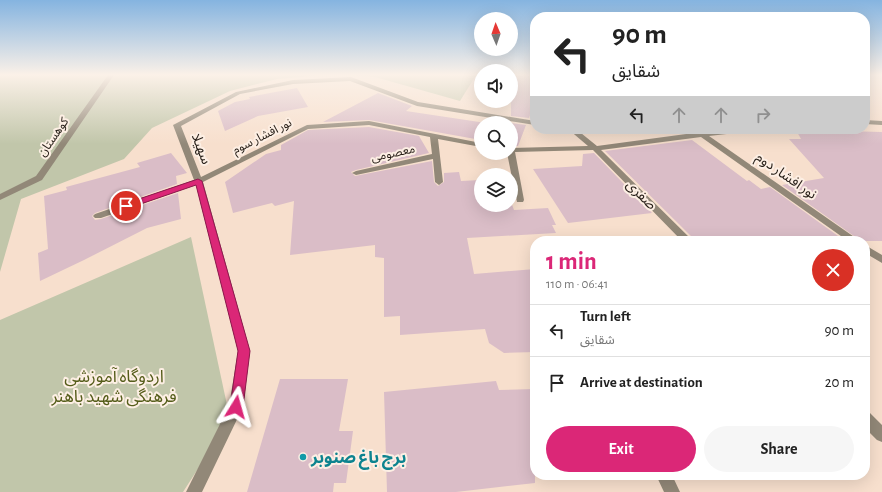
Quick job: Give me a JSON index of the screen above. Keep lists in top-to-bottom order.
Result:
{
  "streets": {
    "street": [
      "نور افشار سوم",
      "کوهستان",
      "سهیلا",
      "معصومی",
      "نور افشار دوم",
      "صفری"
    ]
  },
  "crossings": [
    ["نور افشار سوم", "سهیلا"],
    ["نور افشار سوم", "معصومی"]
  ],
  "parks": ["اردوگاه آموزشی فرهنگی شهید باهنر"],
  "places": ["برج باغ صنوبر"],
  "north": "top",
  "page": {
    "turn": ["90 m", "شقایق"],
    "heading": ["1 min", "110 m · 06:41"],
    "list": [
      {
        "name": "Turn left",
        "note": "شقایق",
        "value": "90 m"
      },
      {
        "name": "Arrive at destination",
        "value": "20 m"
      }
    ],
    "buttons": ["Exit", "Share"]
  }
}
